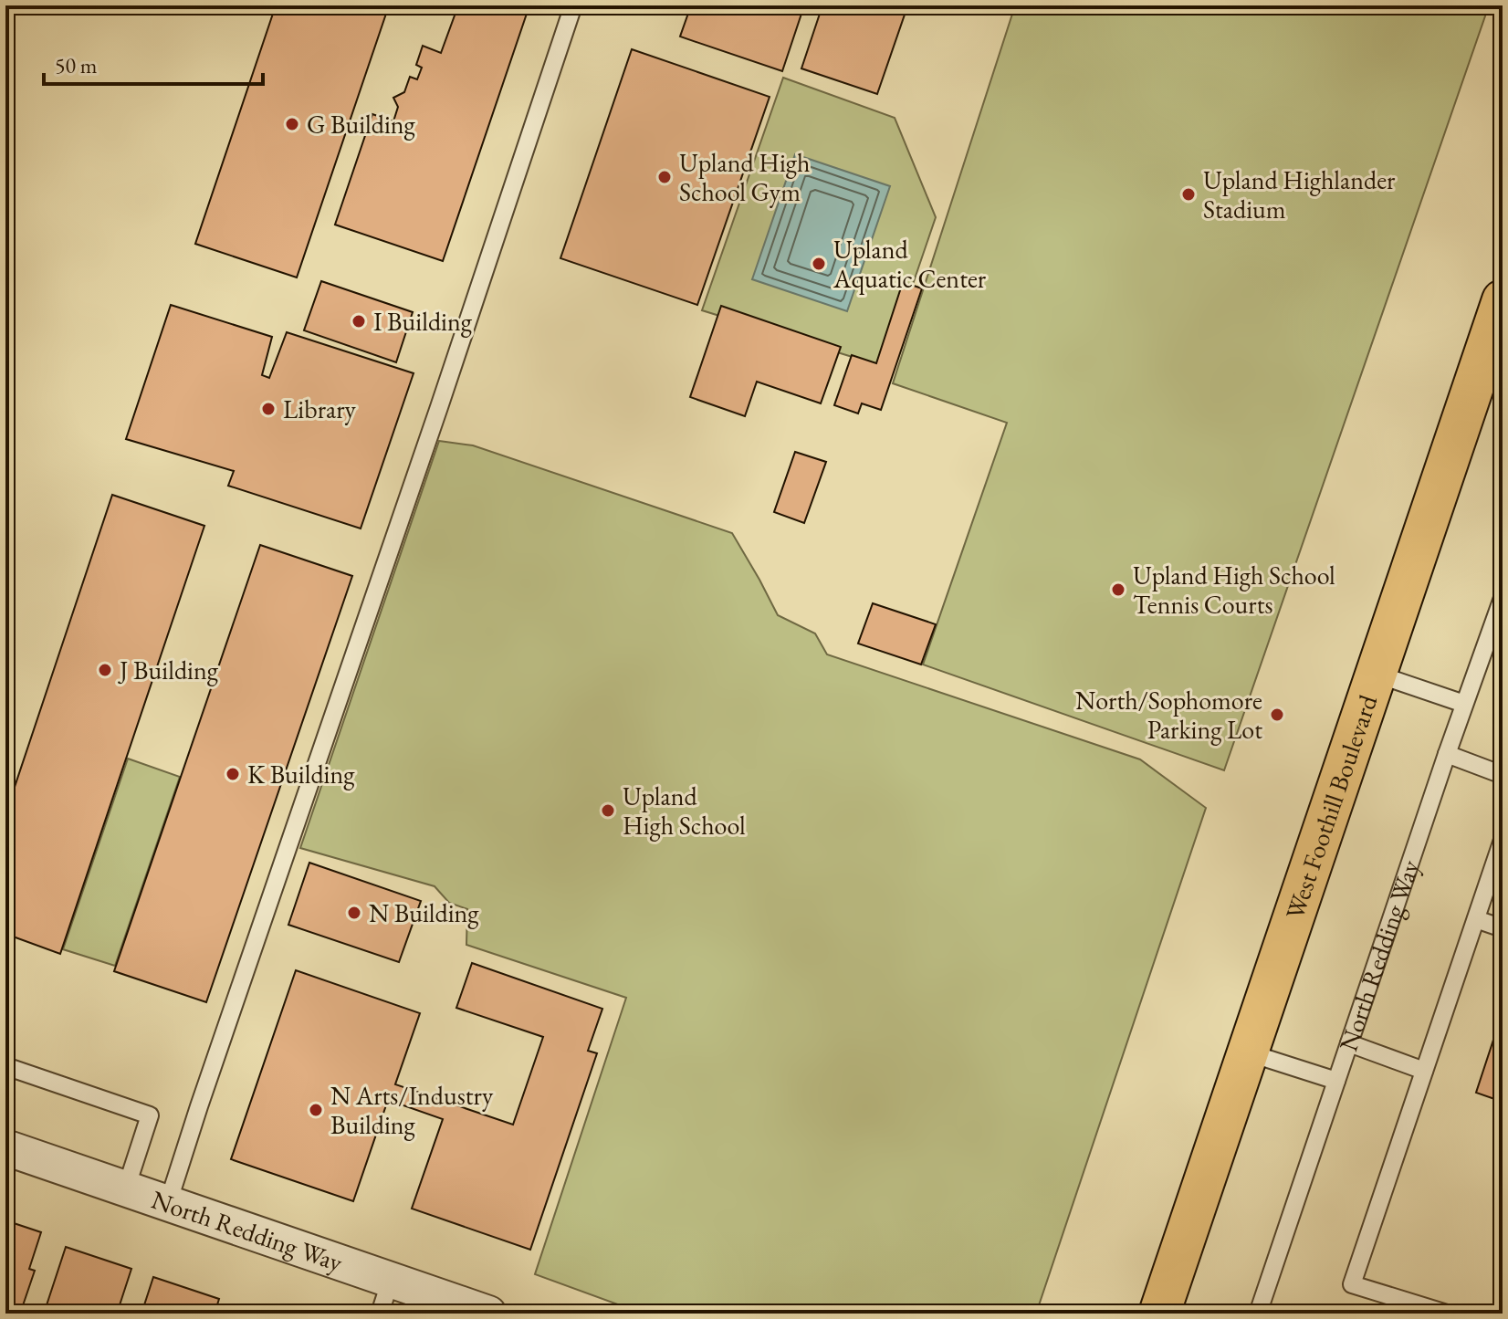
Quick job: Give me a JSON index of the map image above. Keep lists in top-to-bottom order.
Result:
{
  "streets": {
    "main road": ["West Foothill Boulevard"],
    "street": ["North Redding Way"]
  },
  "places": [
    "G Building",
    "Upland High School Gym",
    "Upland Highlander Stadium",
    "Upland Aquatic Center",
    "I Building",
    "Library",
    "Upland High School Tennis Courts",
    "J Building",
    "North/Sophomore Parking Lot",
    "K Building",
    "Upland High School",
    "N Building",
    "N Arts/Industry Building"
  ],
  "scale_bar": "50 m"
}
